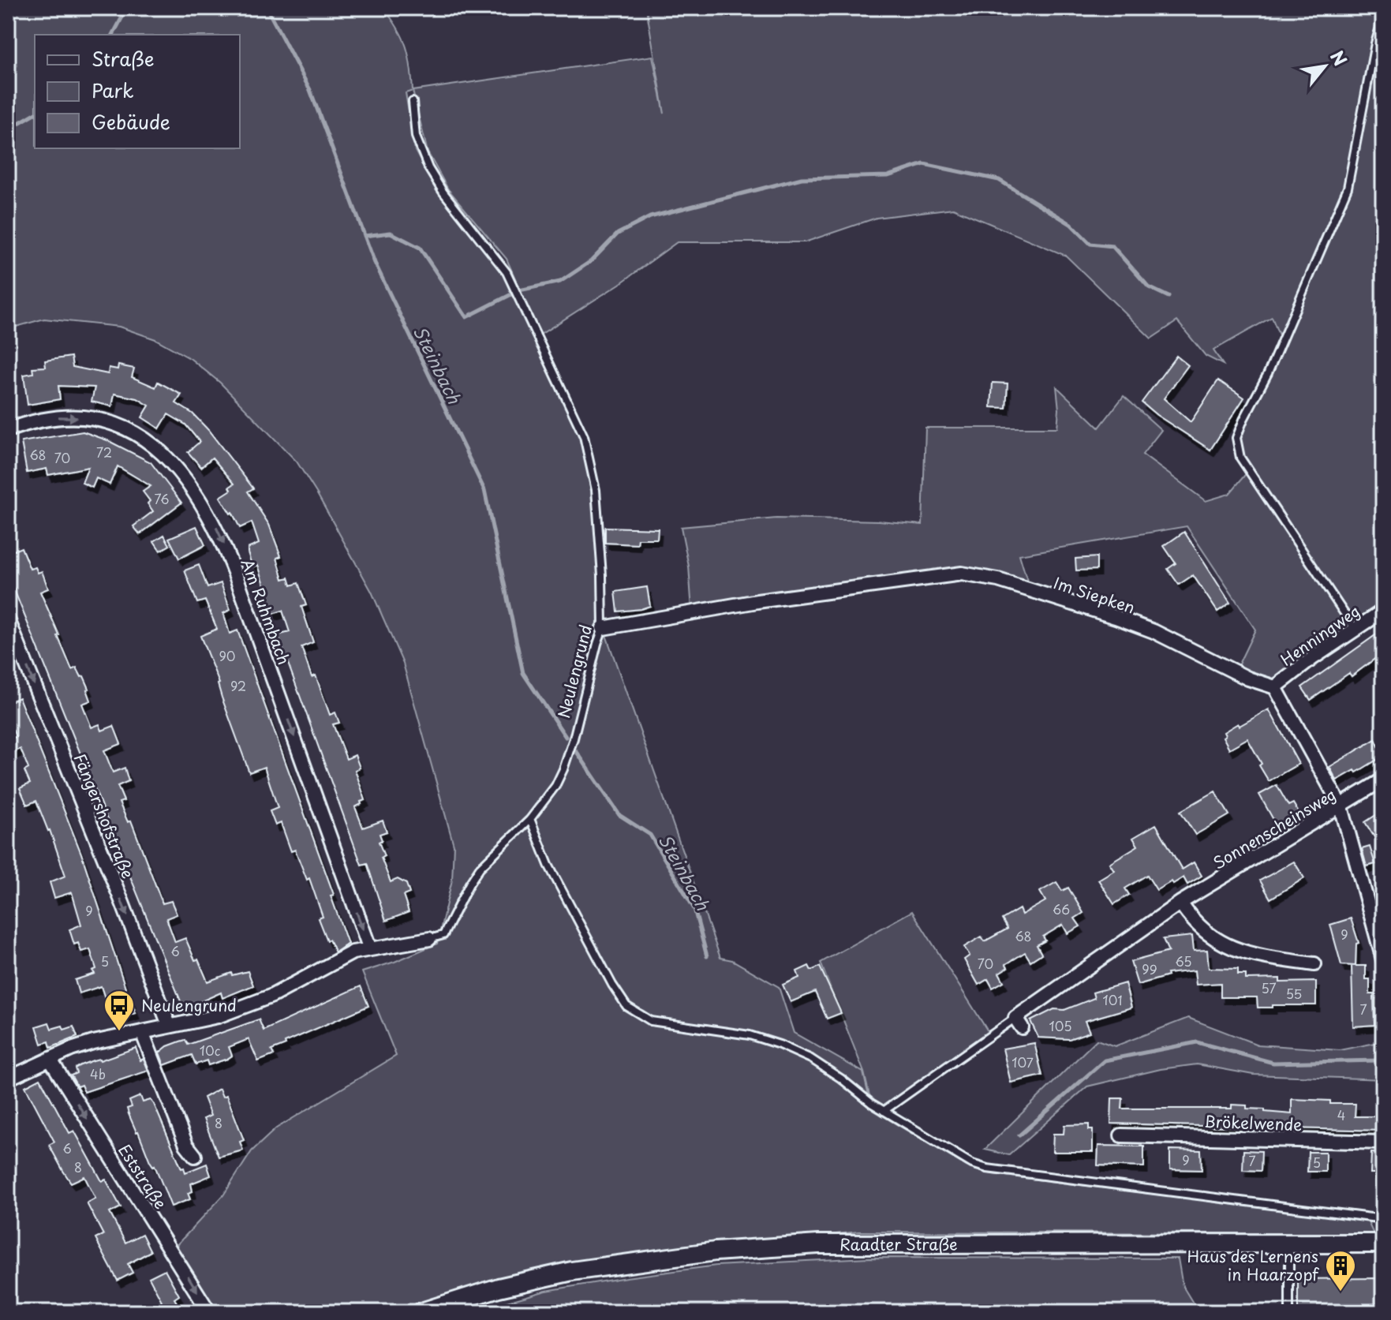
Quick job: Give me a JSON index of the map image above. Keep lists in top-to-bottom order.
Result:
{
  "streets": {
    "main road": ["Raadter Straße"],
    "street": [
      "Im Siepken",
      "Am Ruhmbach",
      "Henningweg",
      "Neulengrund",
      "Fängershofstraße",
      "Sonnenscheinsweg",
      "Brökelwende",
      "Eststraße"
    ]
  },
  "crossings": [
    ["Im Siepken", "Henningweg"],
    ["Im Siepken", "Neulengrund"],
    ["Am Ruhmbach", "Neulengrund"],
    ["Neulengrund", "Fängershofstraße"],
    ["Neulengrund", "Eststraße"]
  ],
  "one_way": ["Am Ruhmbach", "Fängershofstraße"],
  "water": ["Steinbach"],
  "places": {
    "bus stop": ["Neulengrund"],
    "building": ["Haus des Lernens in Haarzopf"]
  },
  "house_numbers": [
    "72",
    "68",
    "70",
    "76",
    "90",
    "92",
    "66",
    "9",
    "9",
    "68",
    "6",
    "5",
    "65",
    "70",
    "99",
    "57",
    "55",
    "101",
    "7",
    "105",
    "10c",
    "107",
    "4b",
    "4",
    "8",
    "6",
    "9",
    "7",
    "5",
    "8"
  ],
  "legend": ["Straße", "Park", "Gebäude"],
  "north": "top right"
}
